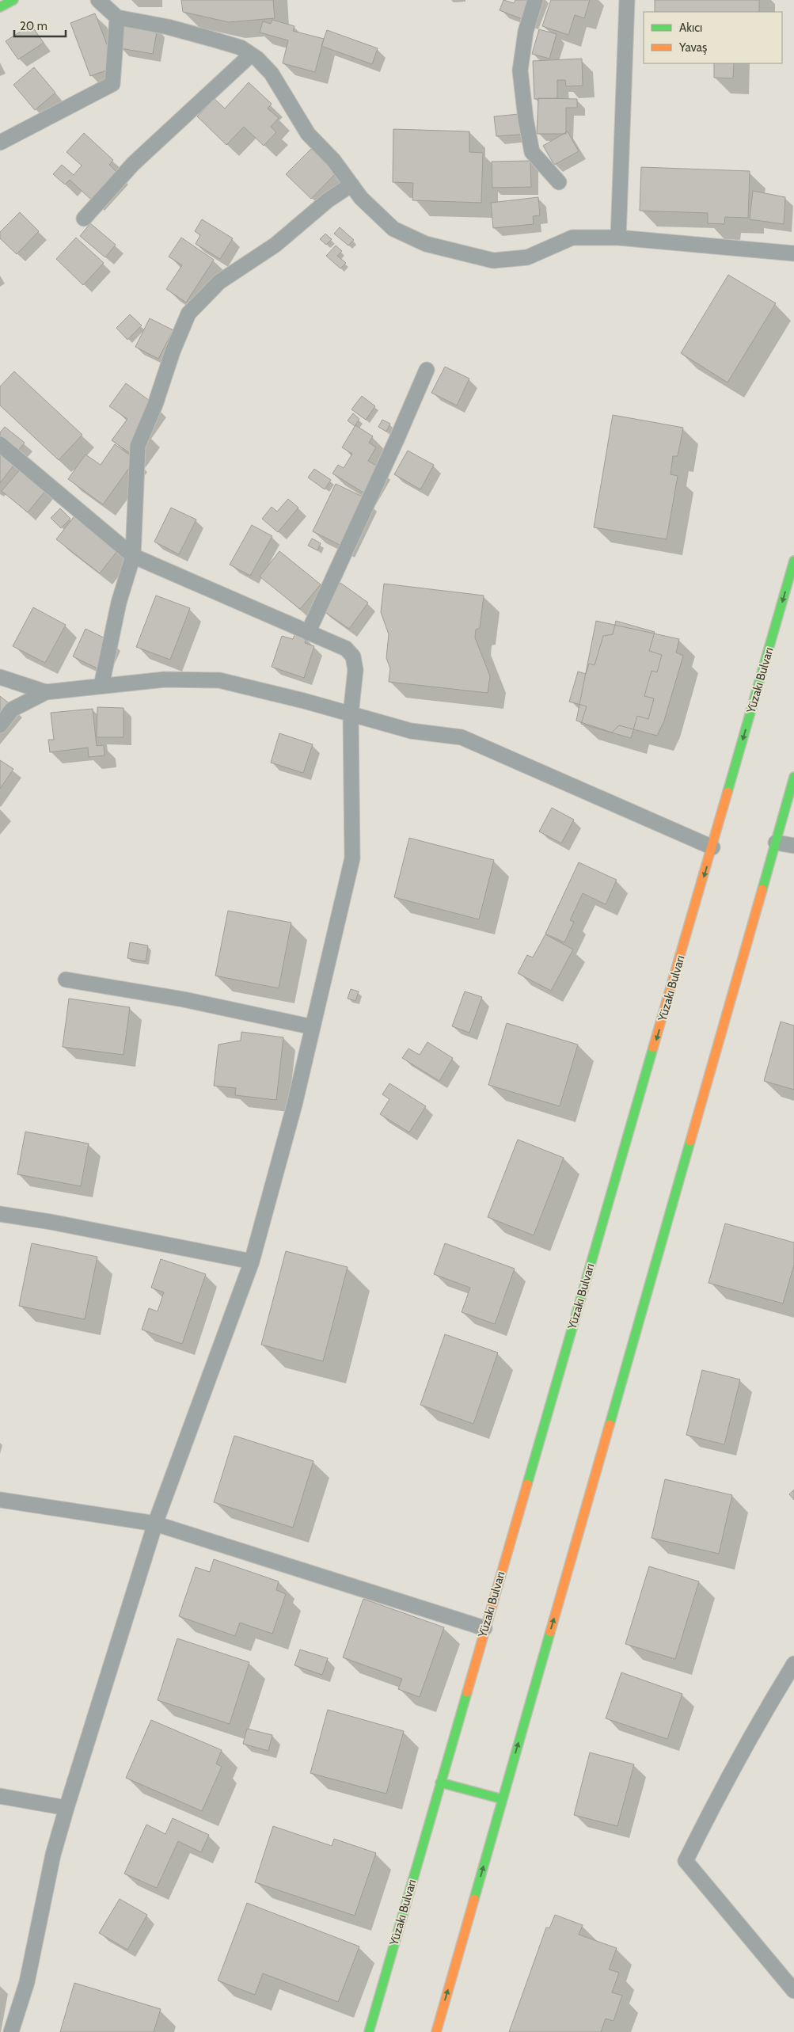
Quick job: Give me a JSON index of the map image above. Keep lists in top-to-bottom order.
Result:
{
  "streets": {
    "main road": ["Yüzakı Bulvarı"]
  },
  "legend": ["Akıcı", "Yavaş"],
  "scale_bar": "20 m"
}
